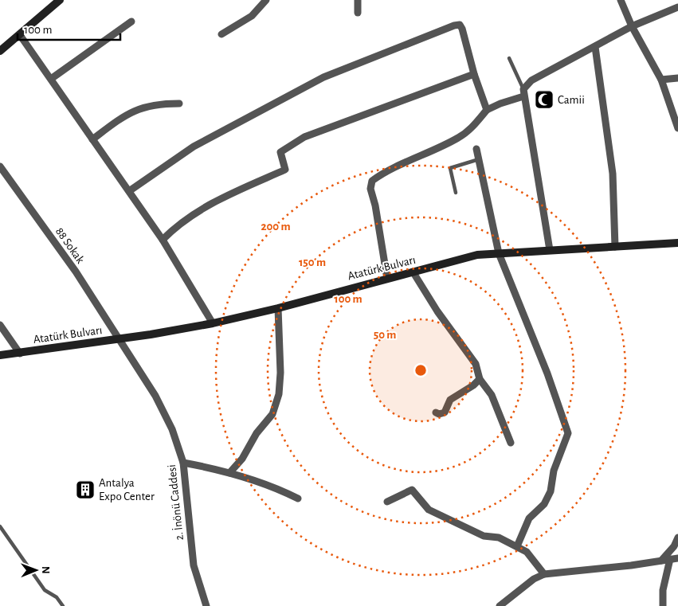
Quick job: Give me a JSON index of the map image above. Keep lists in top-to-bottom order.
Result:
{
  "streets": {
    "street": ["88 Sokak", "Atatürk Bulvarı", "2. İnönü Caddesi"]
  },
  "crossings": [
    ["88 Sokak", "Atatürk Bulvarı"],
    ["88 Sokak", "2. İnönü Caddesi"],
    ["Atatürk Bulvarı", "2. İnönü Caddesi"]
  ],
  "places": {
    "mosque": ["Camii"],
    "building": ["Antalya Expo Center"]
  },
  "scale_bar": "100 m",
  "north": "right",
  "rings": [
    "200 m",
    "150 m",
    "100 m",
    "50 m"
  ]
}
